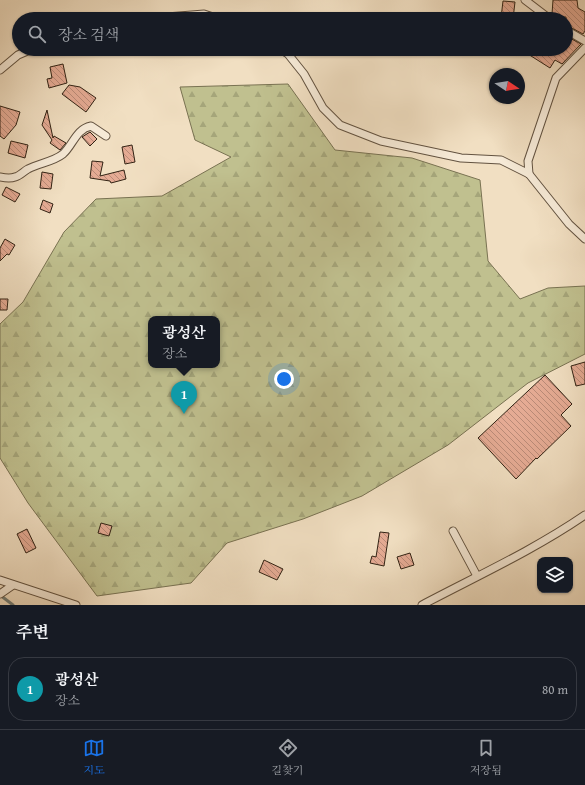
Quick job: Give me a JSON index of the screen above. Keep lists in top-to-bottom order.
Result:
{
  "north": "right",
  "page": {
    "search": "장소 검색",
    "popup": ["광성산", "장소"],
    "pins": "1",
    "heading": "주변",
    "list": [
      {
        "mark": "1",
        "name": "광성산",
        "note": "장소",
        "value": "80 m"
      }
    ],
    "nav": ["지도", "길찾기", "저장됨"]
  }
}
